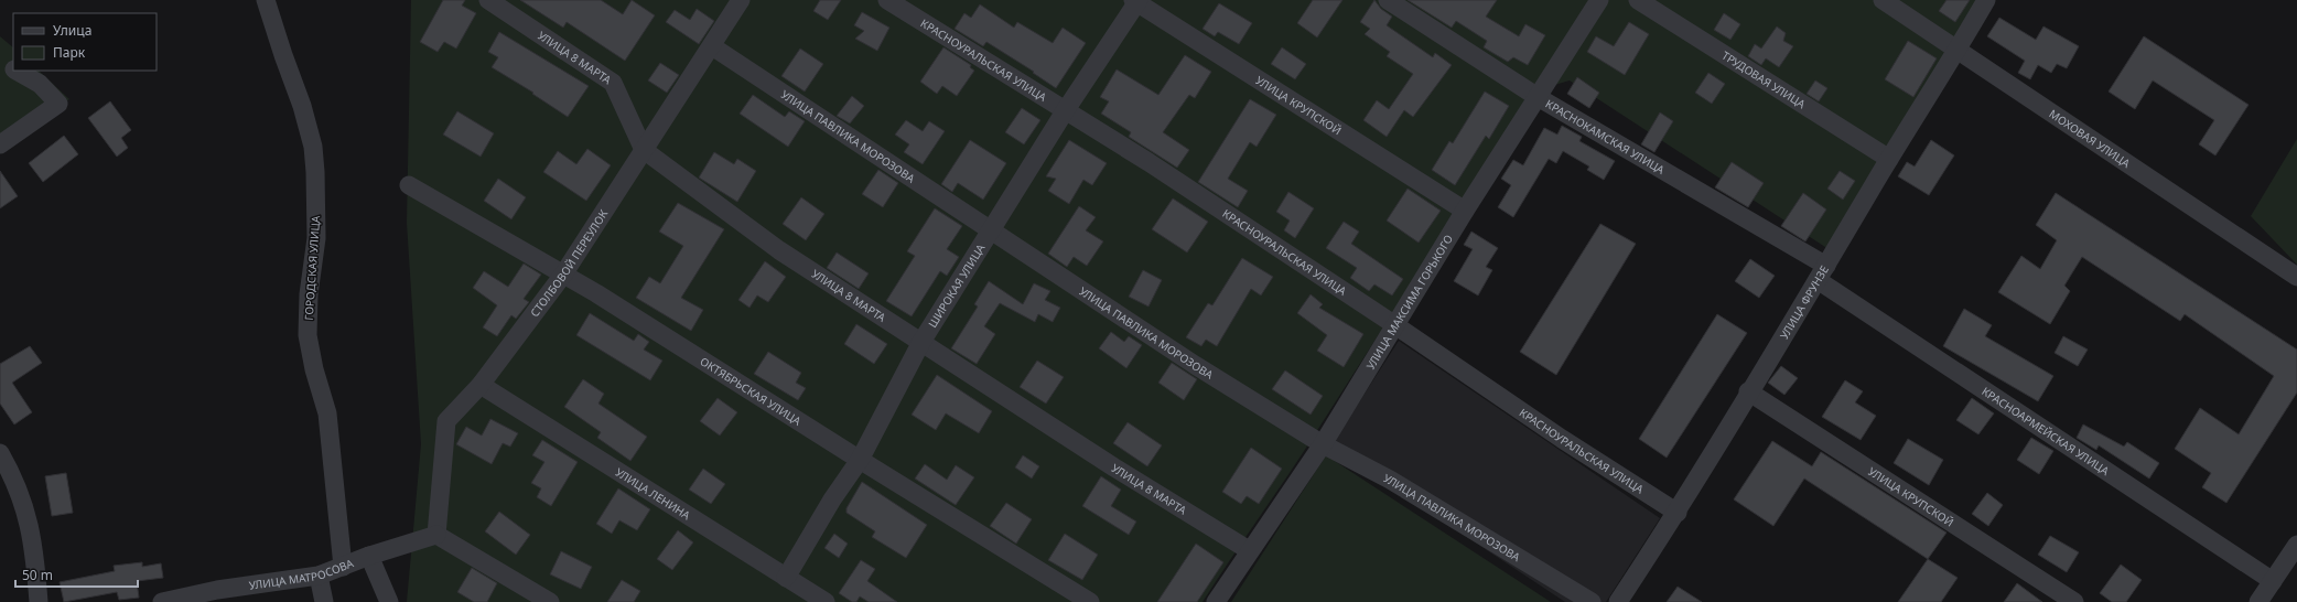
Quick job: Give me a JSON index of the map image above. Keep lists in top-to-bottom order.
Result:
{
  "streets": {
    "street": [
      "УЛИЦА 8 МАРТА",
      "КРАСНОУРАЛЬСКАЯ УЛИЦА",
      "ТРУДОВАЯ УЛИЦА",
      "УЛИЦА КРУПСКОЙ",
      "УЛИЦА ПАВЛИКА МОРОЗОВА",
      "КРАСНОКАМСКАЯ УЛИЦА",
      "МОХОВАЯ УЛИЦА",
      "СТОЛБОВОЙ ПЕРЕУЛОК",
      "ГОРОДСКАЯ УЛИЦА",
      "ШИРОКАЯ УЛИЦА",
      "УЛИЦА МАКСИМА ГОРЬКОГО",
      "УЛИЦА ФРУНЗЕ",
      "ОКТЯБРЬСКАЯ УЛИЦА",
      "КРАСНОАРМЕЙСКАЯ УЛИЦА",
      "УЛИЦА ЛЕНИНА",
      "УЛИЦА МАТРОСОВА"
    ]
  },
  "crossings": [
    ["УЛИЦА 8 МАРТА", "СТОЛБОВОЙ ПЕРЕУЛОК"],
    ["УЛИЦА 8 МАРТА", "ШИРОКАЯ УЛИЦА"],
    ["УЛИЦА 8 МАРТА", "УЛИЦА МАКСИМА ГОРЬКОГО"],
    ["КРАСНОУРАЛЬСКАЯ УЛИЦА", "ШИРОКАЯ УЛИЦА"],
    ["КРАСНОУРАЛЬСКАЯ УЛИЦА", "УЛИЦА МАКСИМА ГОРЬКОГО"],
    ["КРАСНОУРАЛЬСКАЯ УЛИЦА", "УЛИЦА ФРУНЗЕ"],
    ["ТРУДОВАЯ УЛИЦА", "УЛИЦА ФРУНЗЕ"],
    ["УЛИЦА КРУПСКОЙ", "ШИРОКАЯ УЛИЦА"],
    ["УЛИЦА КРУПСКОЙ", "УЛИЦА МАКСИМА ГОРЬКОГО"],
    ["УЛИЦА КРУПСКОЙ", "УЛИЦА ФРУНЗЕ"],
    ["УЛИЦА ПАВЛИКА МОРОЗОВА", "СТОЛБОВОЙ ПЕРЕУЛОК"],
    ["УЛИЦА ПАВЛИКА МОРОЗОВА", "ШИРОКАЯ УЛИЦА"],
    ["УЛИЦА ПАВЛИКА МОРОЗОВА", "УЛИЦА МАКСИМА ГОРЬКОГО"],
    ["КРАСНОКАМСКАЯ УЛИЦА", "УЛИЦА МАКСИМА ГОРЬКОГО"],
    ["КРАСНОКАМСКАЯ УЛИЦА", "УЛИЦА ФРУНЗЕ"],
    ["КРАСНОКАМСКАЯ УЛИЦА", "КРАСНОАРМЕЙСКАЯ УЛИЦА"],
    ["МОХОВАЯ УЛИЦА", "УЛИЦА ФРУНЗЕ"],
    ["СТОЛБОВОЙ ПЕРЕУЛОК", "ОКТЯБРЬСКАЯ УЛИЦА"],
    ["СТОЛБОВОЙ ПЕРЕУЛОК", "УЛИЦА ЛЕНИНА"],
    ["СТОЛБОВОЙ ПЕРЕУЛОК", "УЛИЦА МАТРОСОВА"],
    ["ГОРОДСКАЯ УЛИЦА", "УЛИЦА МАТРОСОВА"],
    ["ШИРОКАЯ УЛИЦА", "ОКТЯБРЬСКАЯ УЛИЦА"],
    ["ШИРОКАЯ УЛИЦА", "УЛИЦА ЛЕНИНА"],
    ["УЛИЦА ФРУНЗЕ", "КРАСНОАРМЕЙСКАЯ УЛИЦА"]
  ],
  "legend": ["Улица", "Парк"],
  "scale_bar": "50 m"
}
